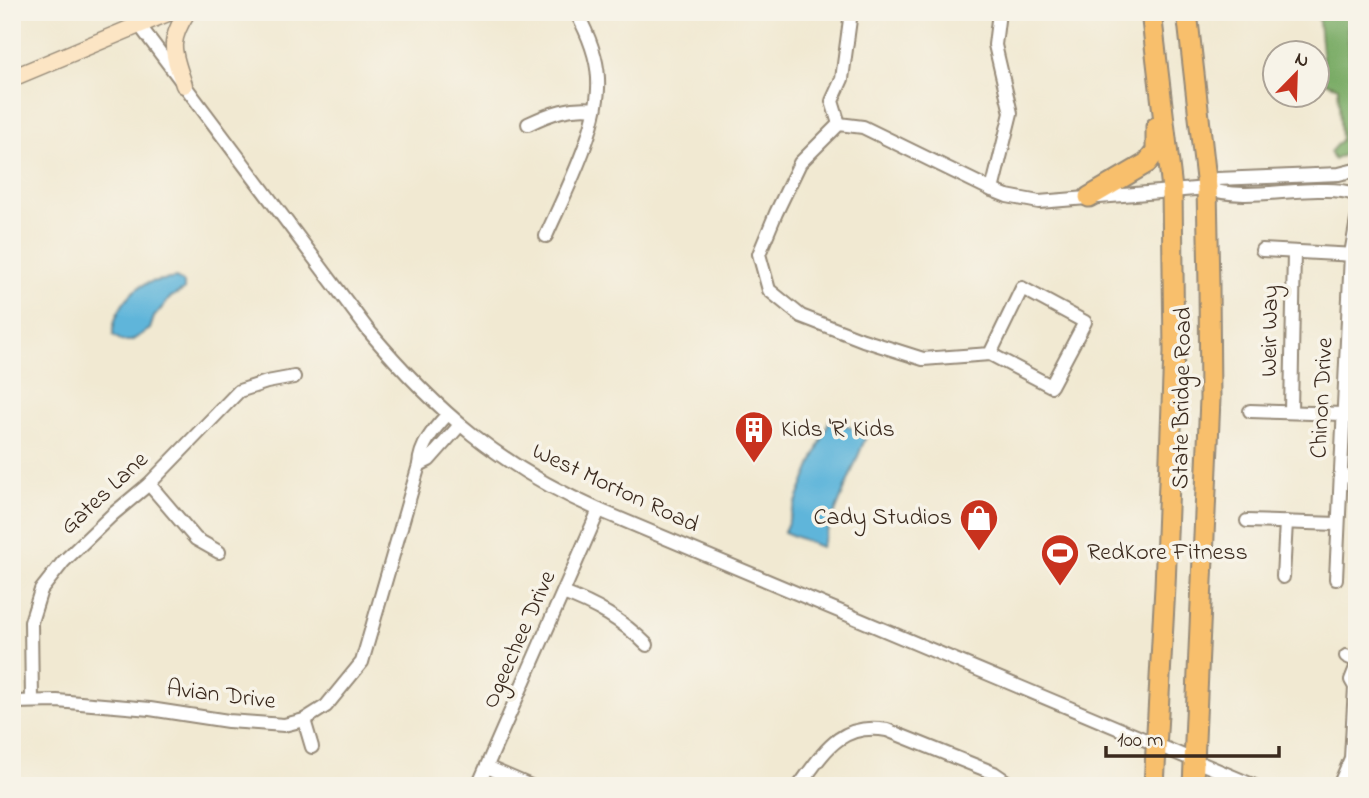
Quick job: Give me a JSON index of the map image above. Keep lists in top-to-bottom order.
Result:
{
  "streets": {
    "highway": ["State Bridge Road"],
    "street": [
      "Weir Way",
      "Chinon Drive",
      "West Morton Road",
      "Gates Lane",
      "Ogeechee Drive",
      "Avian Drive"
    ]
  },
  "crossings": [
    ["State Bridge Road", "West Morton Road"],
    ["West Morton Road", "Ogeechee Drive"],
    ["West Morton Road", "Avian Drive"],
    ["Gates Lane", "Avian Drive"]
  ],
  "places": {
    "building": ["Kids 'R' Kids"],
    "shop": ["Cady Studios"],
    "sports": ["RedKore Fitness"]
  },
  "scale_bar": "100 m",
  "north": "top right"
}
